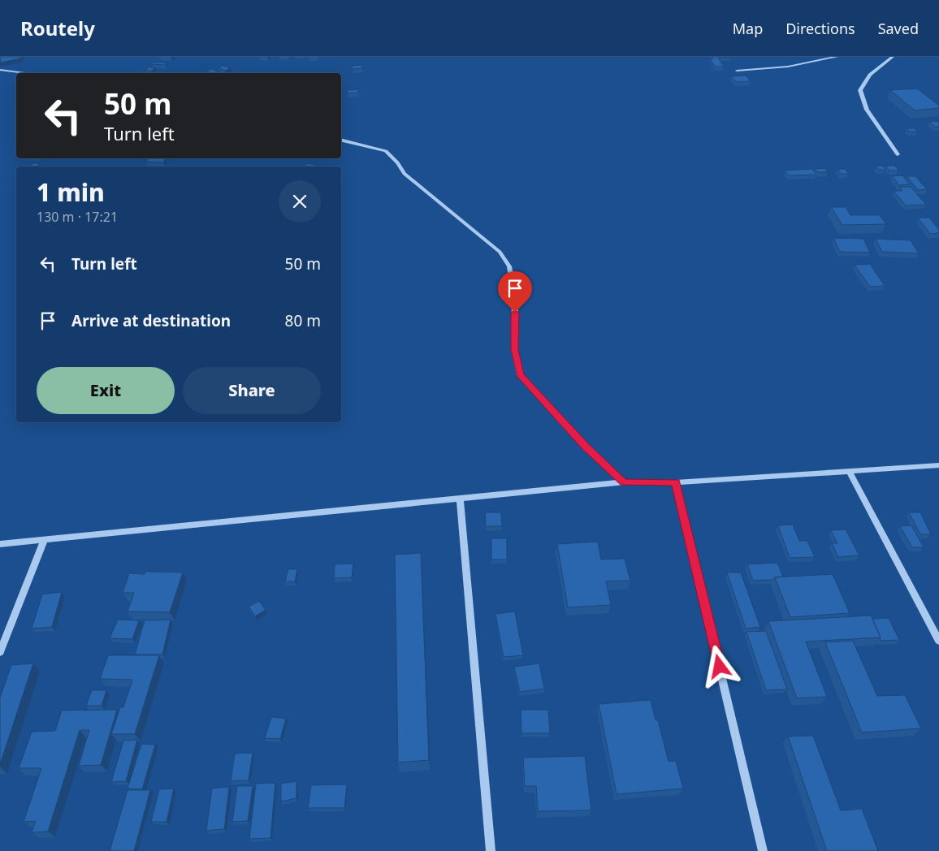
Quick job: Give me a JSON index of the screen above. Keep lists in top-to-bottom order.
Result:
{
  "page": {
    "header": "Routely",
    "nav": ["Map", "Directions", "Saved"],
    "turn": ["50 m", "Turn left"],
    "heading": ["1 min", "130 m · 17:21"],
    "list": [
      {
        "name": "Turn left",
        "value": "50 m"
      },
      {
        "name": "Arrive at destination",
        "value": "80 m"
      }
    ],
    "buttons": ["Exit", "Share"]
  }
}
